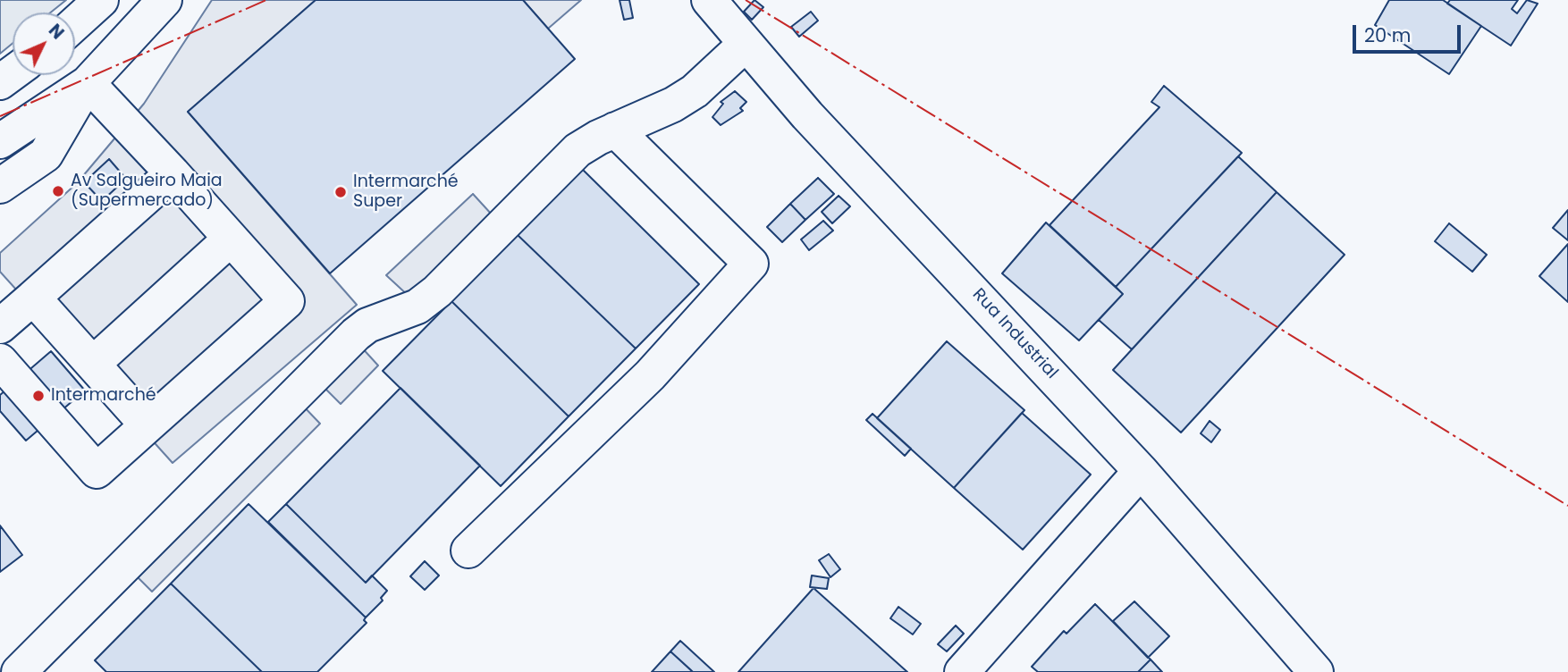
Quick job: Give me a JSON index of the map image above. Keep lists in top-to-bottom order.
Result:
{
  "streets": {
    "street": ["Rua Industrial"]
  },
  "places": ["Av Salgueiro Maia (Supermercado)", "Intermarché Super", "Intermarché"],
  "scale_bar": "20 m",
  "north": "top right"
}
